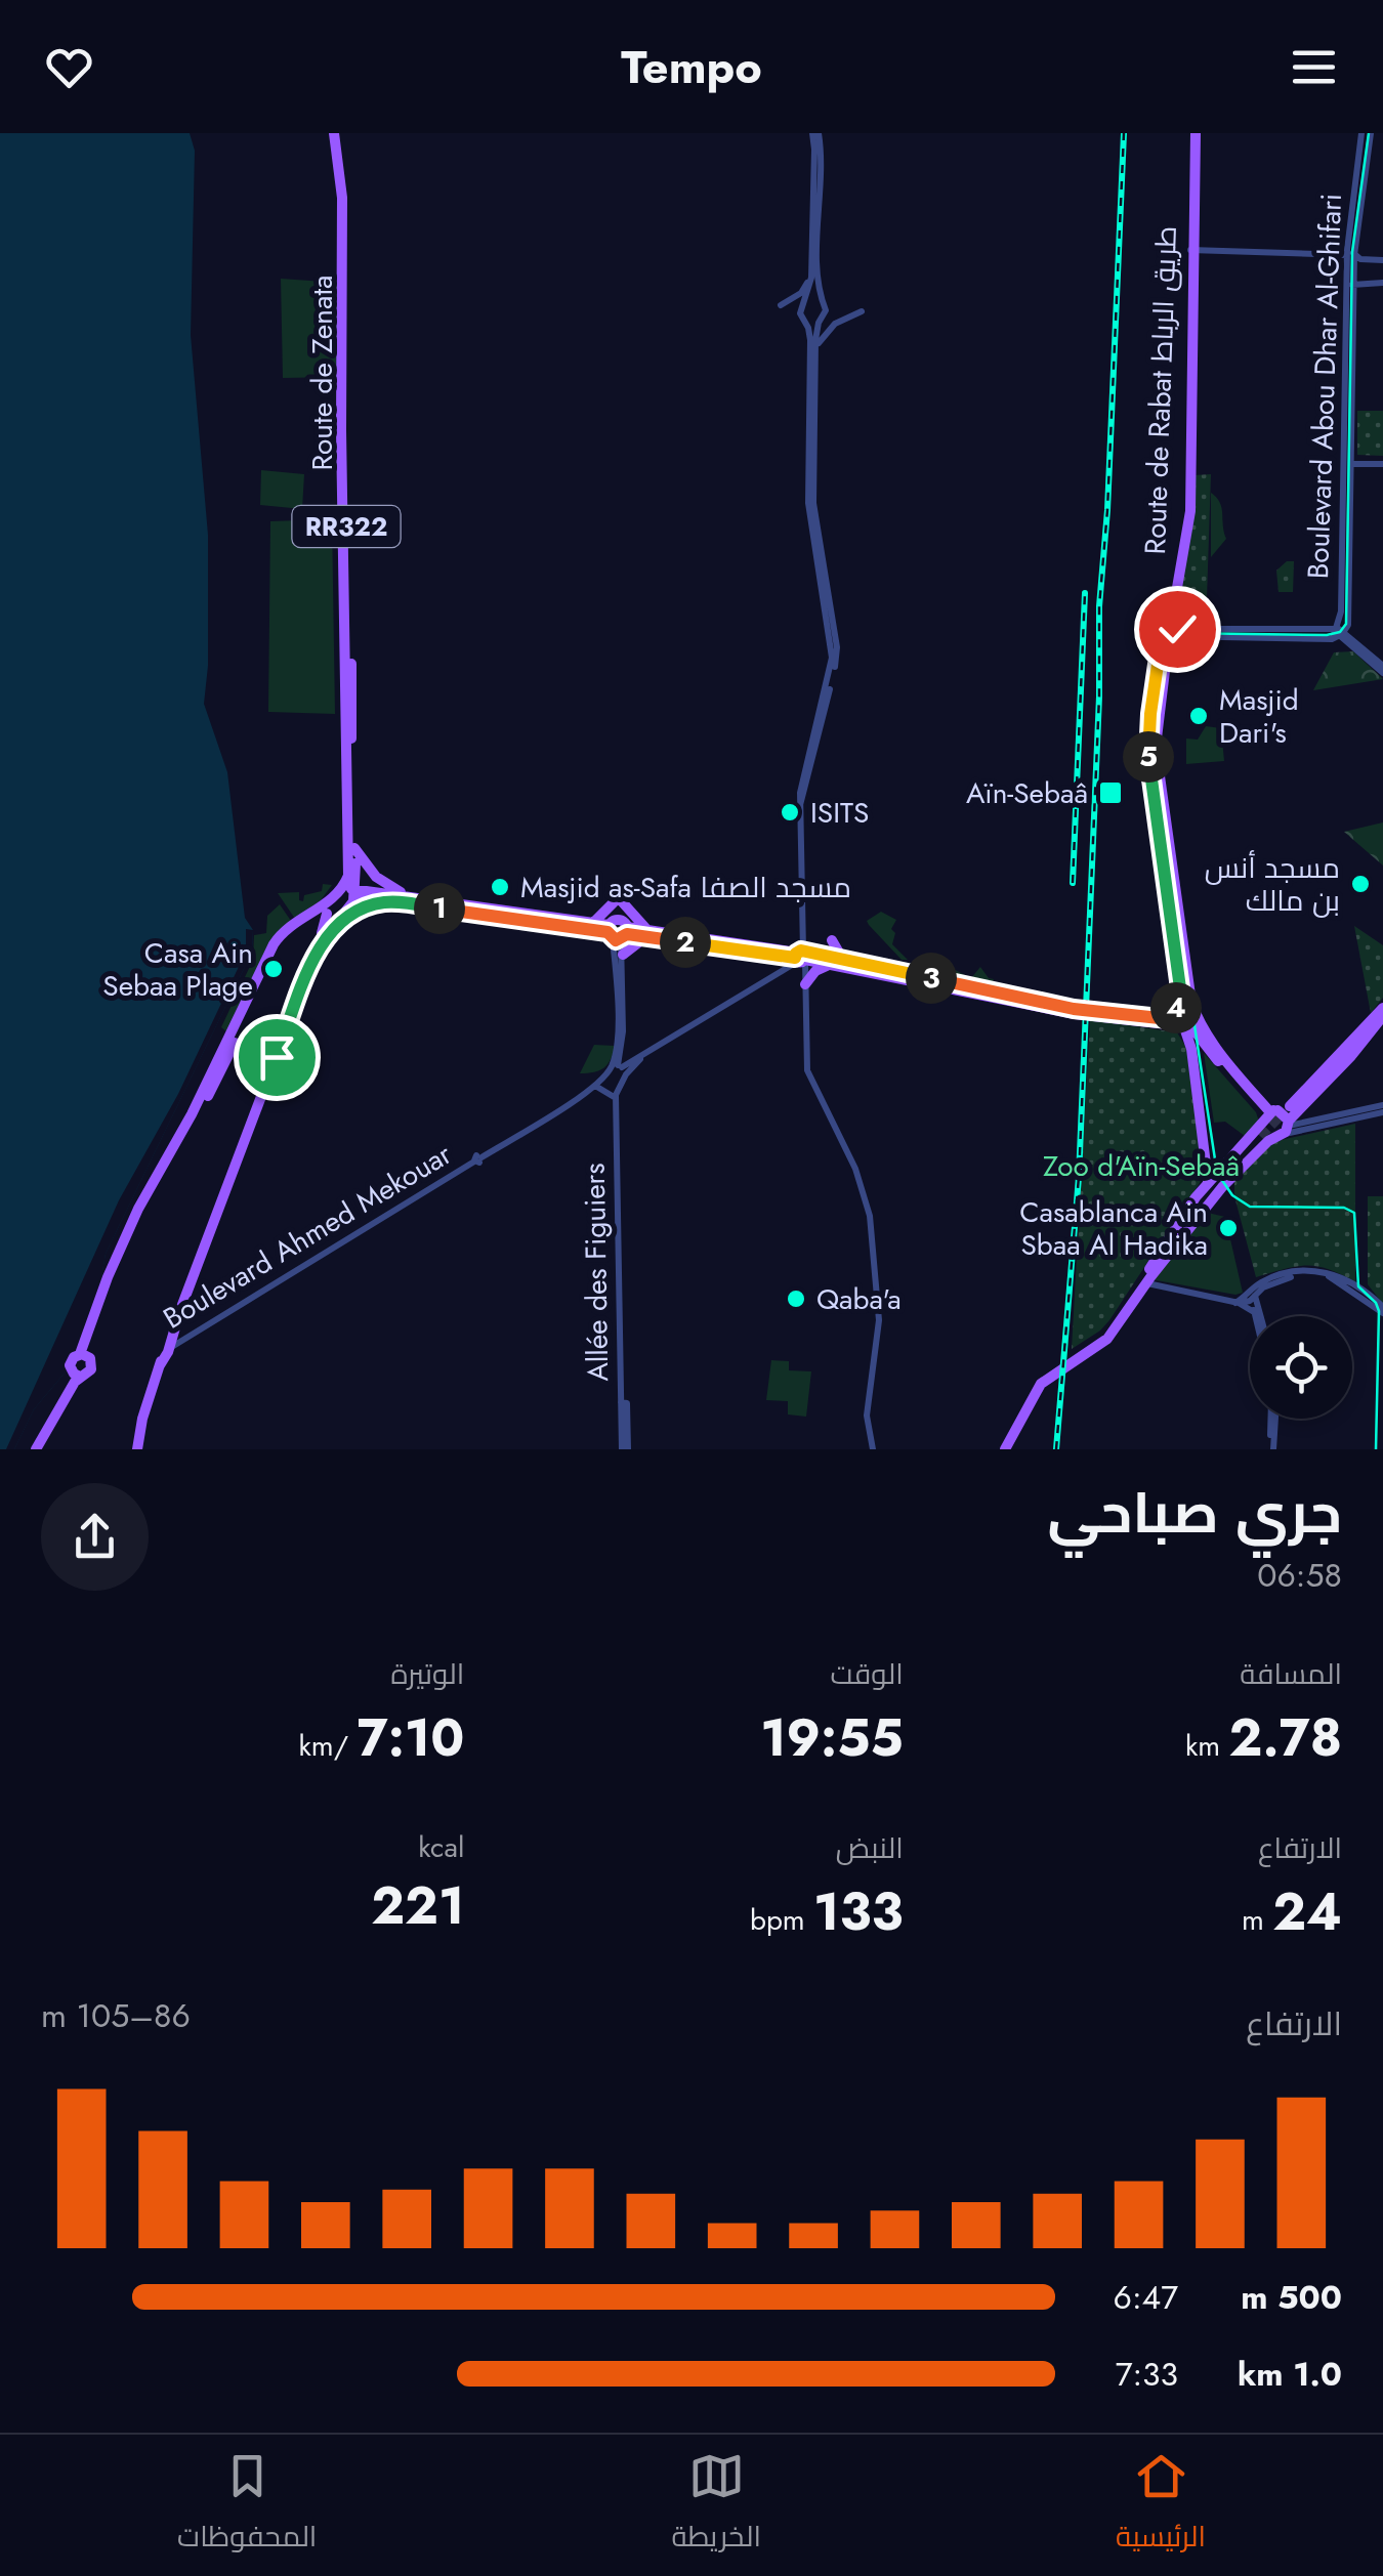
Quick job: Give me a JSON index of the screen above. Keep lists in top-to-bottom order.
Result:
{
  "streets": {
    "main road": ["Route de Zenata", "Route de Rabat طريق الرباط", "RR322"],
    "street": ["Boulevard Abou Dhar Al-Ghifari", "Boulevard Ahmed Mekouar", "Allée des Figuiers"]
  },
  "crossings": [
    ["Boulevard Ahmed Mekouar", "Allée des Figuiers"]
  ],
  "parks": ["Zoo d'Aïn-Sebaâ"],
  "places": {
    "other": [
      "Masjid Dari's",
      "ISITS",
      "مسجد أنس بن مالك",
      "Masjid as-Safa مسجد الصفا",
      "Casa Ain Sebaa Plage",
      "Casablanca Ain Sbaa Al Hadika",
      "Qaba'a"
    ],
    "transit": ["Aïn-Sebaâ"]
  },
  "page": {
    "header": "Tempo",
    "pins": [
      "5",
      "1",
      "2",
      "3",
      "4"
    ],
    "heading": ["جري صباحي", "06:58"],
    "stats": [
      ["المسافة", "2.78 km"],
      ["الوقت", "19:55"],
      ["الوتيرة", "7:10 /km"],
      ["الارتفاع", "24 m"],
      ["النبض", "133 bpm"],
      ["kcal", "221"]
    ],
    "chart": ["الارتفاع", "86–105 m"],
    "list": [
      {
        "name": "500 m",
        "note": "6:47"
      },
      {
        "name": "1.0 km",
        "note": "7:33"
      }
    ],
    "tabs": ["الرئيسية", "الخريطة", "المحفوظات"]
  }
}
